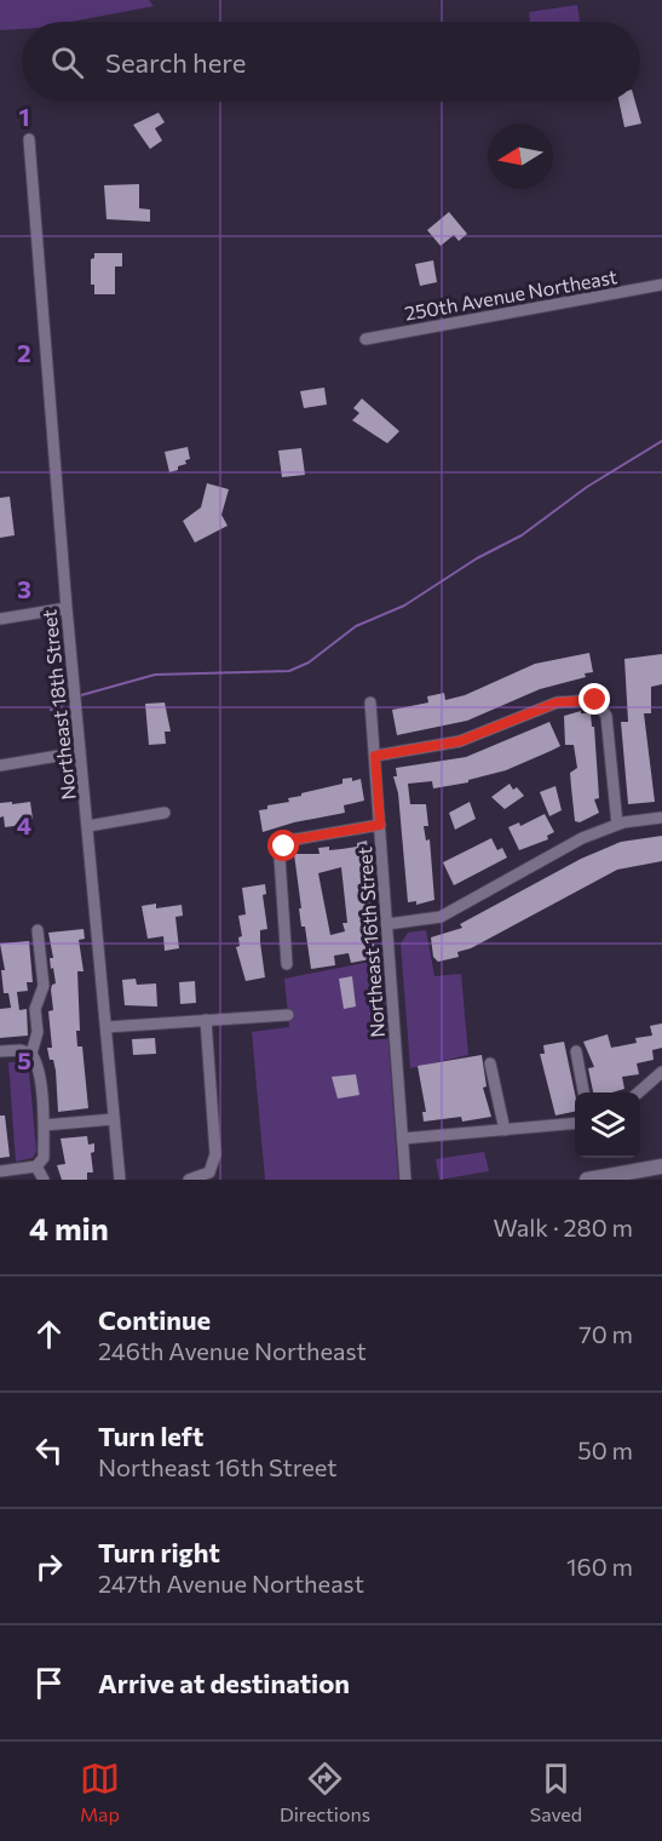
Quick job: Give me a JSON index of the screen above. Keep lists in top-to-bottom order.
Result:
{
  "streets": {
    "street": ["250th Avenue Northeast", "Northeast 18th Street", "Northeast 16th Street"]
  },
  "north": "left",
  "page": {
    "search": "Search here",
    "heading": ["4 min", "Walk · 280 m"],
    "list": [
      ["Continue", "246th Avenue Northeast", "70 m"],
      ["Turn left", "Northeast 16th Street", "50 m"],
      ["Turn right", "247th Avenue Northeast", "160 m"],
      "Arrive at destination"
    ],
    "nav": ["Map", "Directions", "Saved"]
  },
  "grid": {
    "rows": [
      "1",
      "2",
      "3",
      "4",
      "5"
    ]
  }
}
